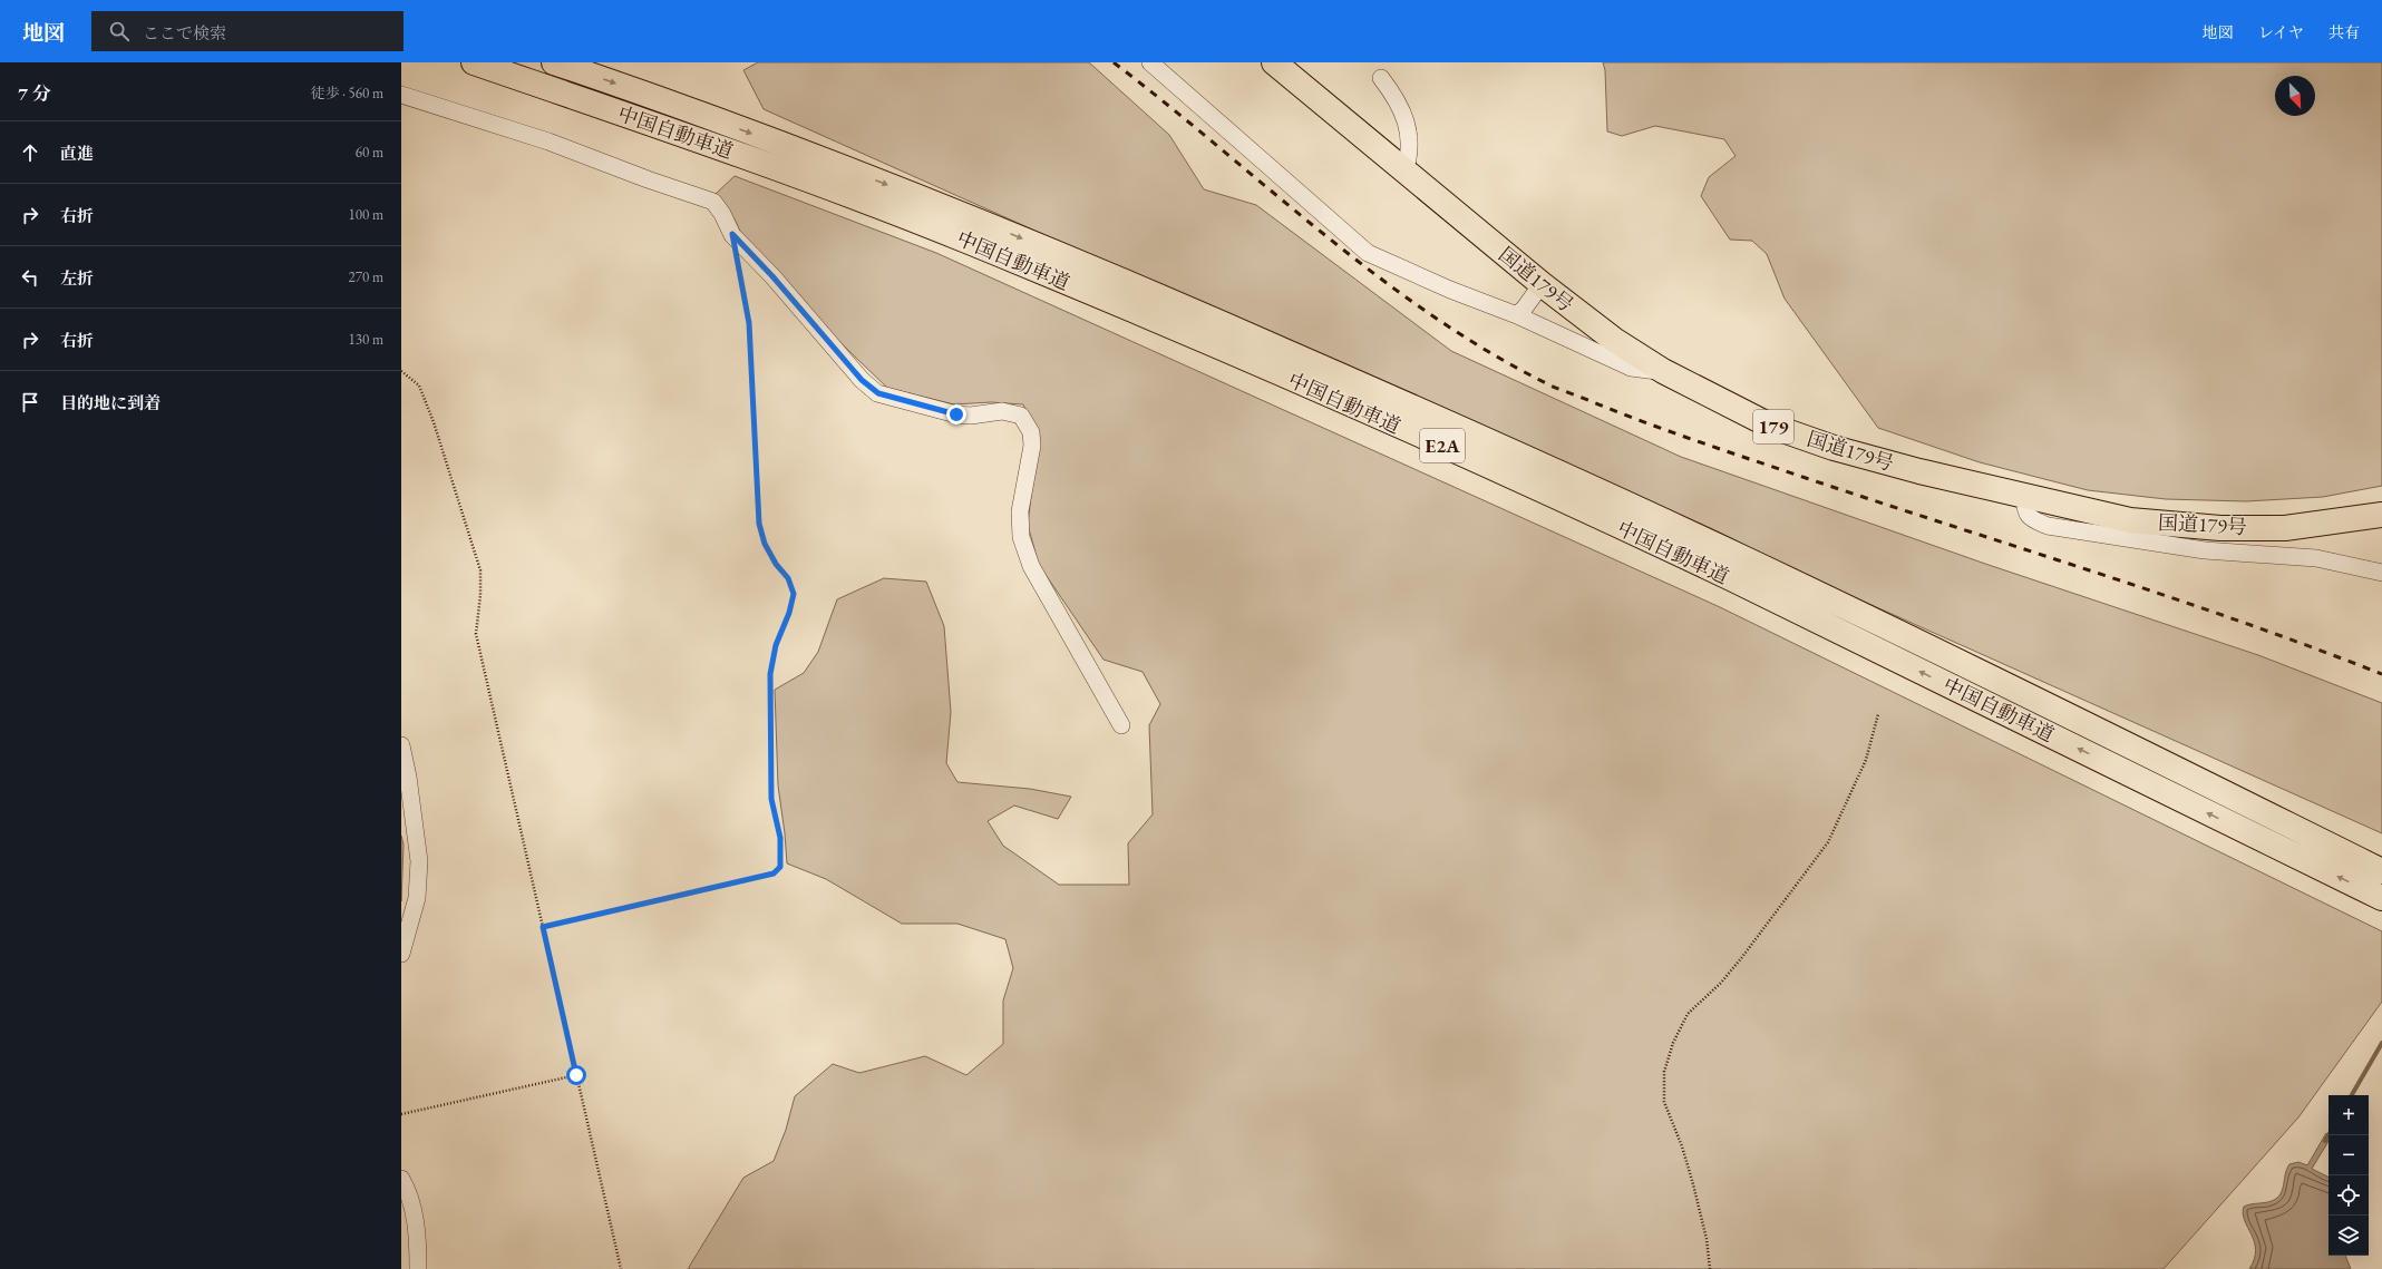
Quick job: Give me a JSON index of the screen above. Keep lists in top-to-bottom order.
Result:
{
  "streets": {
    "highway": [
      "中国自動車道",
      "国道179号",
      "179",
      "E2A"
    ]
  },
  "north": "bottom right",
  "page": {
    "header": "地図",
    "search": "ここで検索",
    "nav": ["地図", "レイヤ", "共有"],
    "heading": ["7 分", "徒歩 · 560 m"],
    "list": [
      ["直進", "60 m"],
      ["右折", "100 m"],
      ["左折", "270 m"],
      ["右折", "130 m"],
      "目的地に到着"
    ],
    "map_buttons": ["+", "−"]
  }
}
